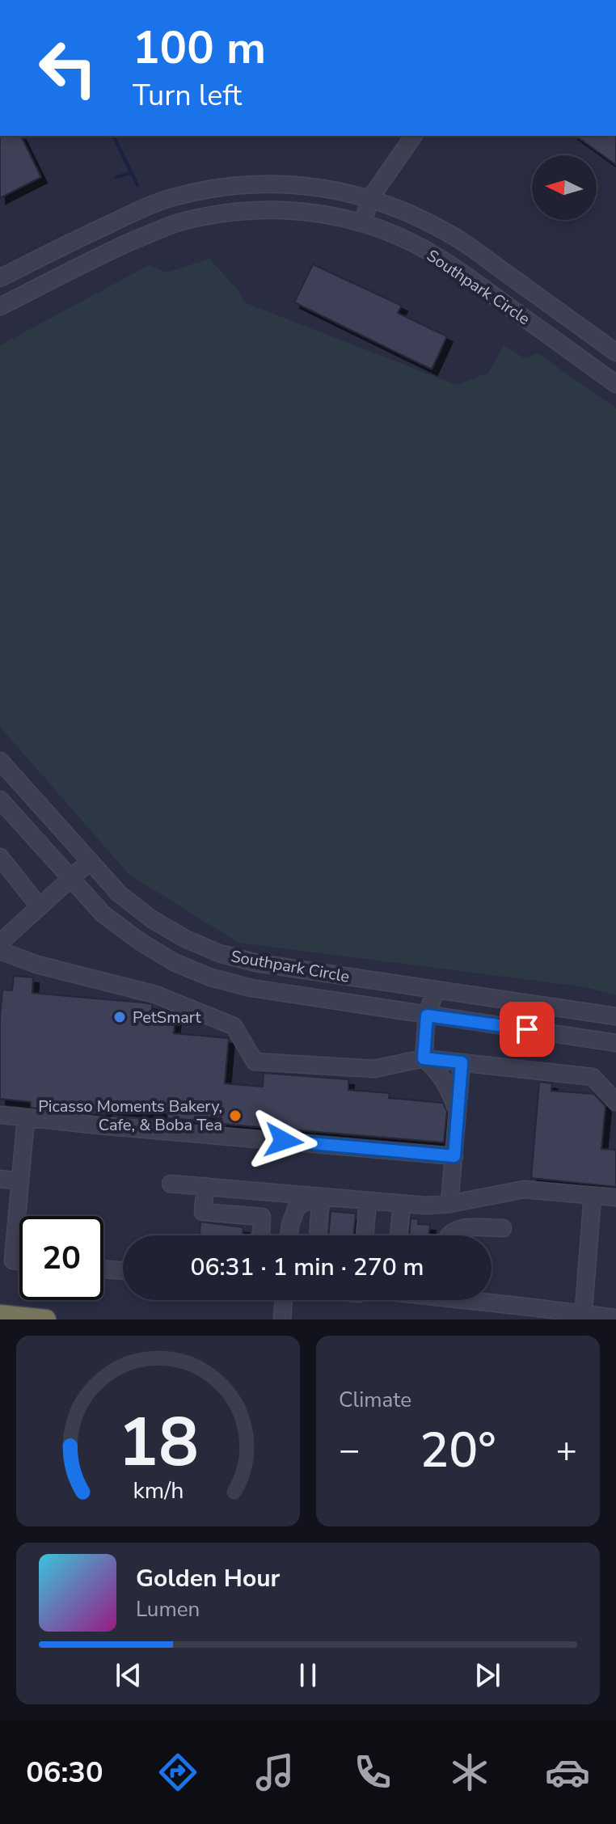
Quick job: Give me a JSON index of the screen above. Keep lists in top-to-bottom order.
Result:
{
  "streets": {
    "street": ["Southpark Circle"]
  },
  "places": ["PetSmart", "Picasso Moments Bakery, Cafe, & Boba Tea"],
  "north": "left",
  "page": {
    "turn": ["100 m", "Turn left"],
    "limit": "20",
    "trip": "06:31 · 1 min · 270 m",
    "tile": "Climate",
    "heat": ["−", "20°", "+"],
    "song": ["Golden Hour", "Lumen"],
    "tabs": "06:30",
    "gauge": ["18", "km/h"]
  }
}
